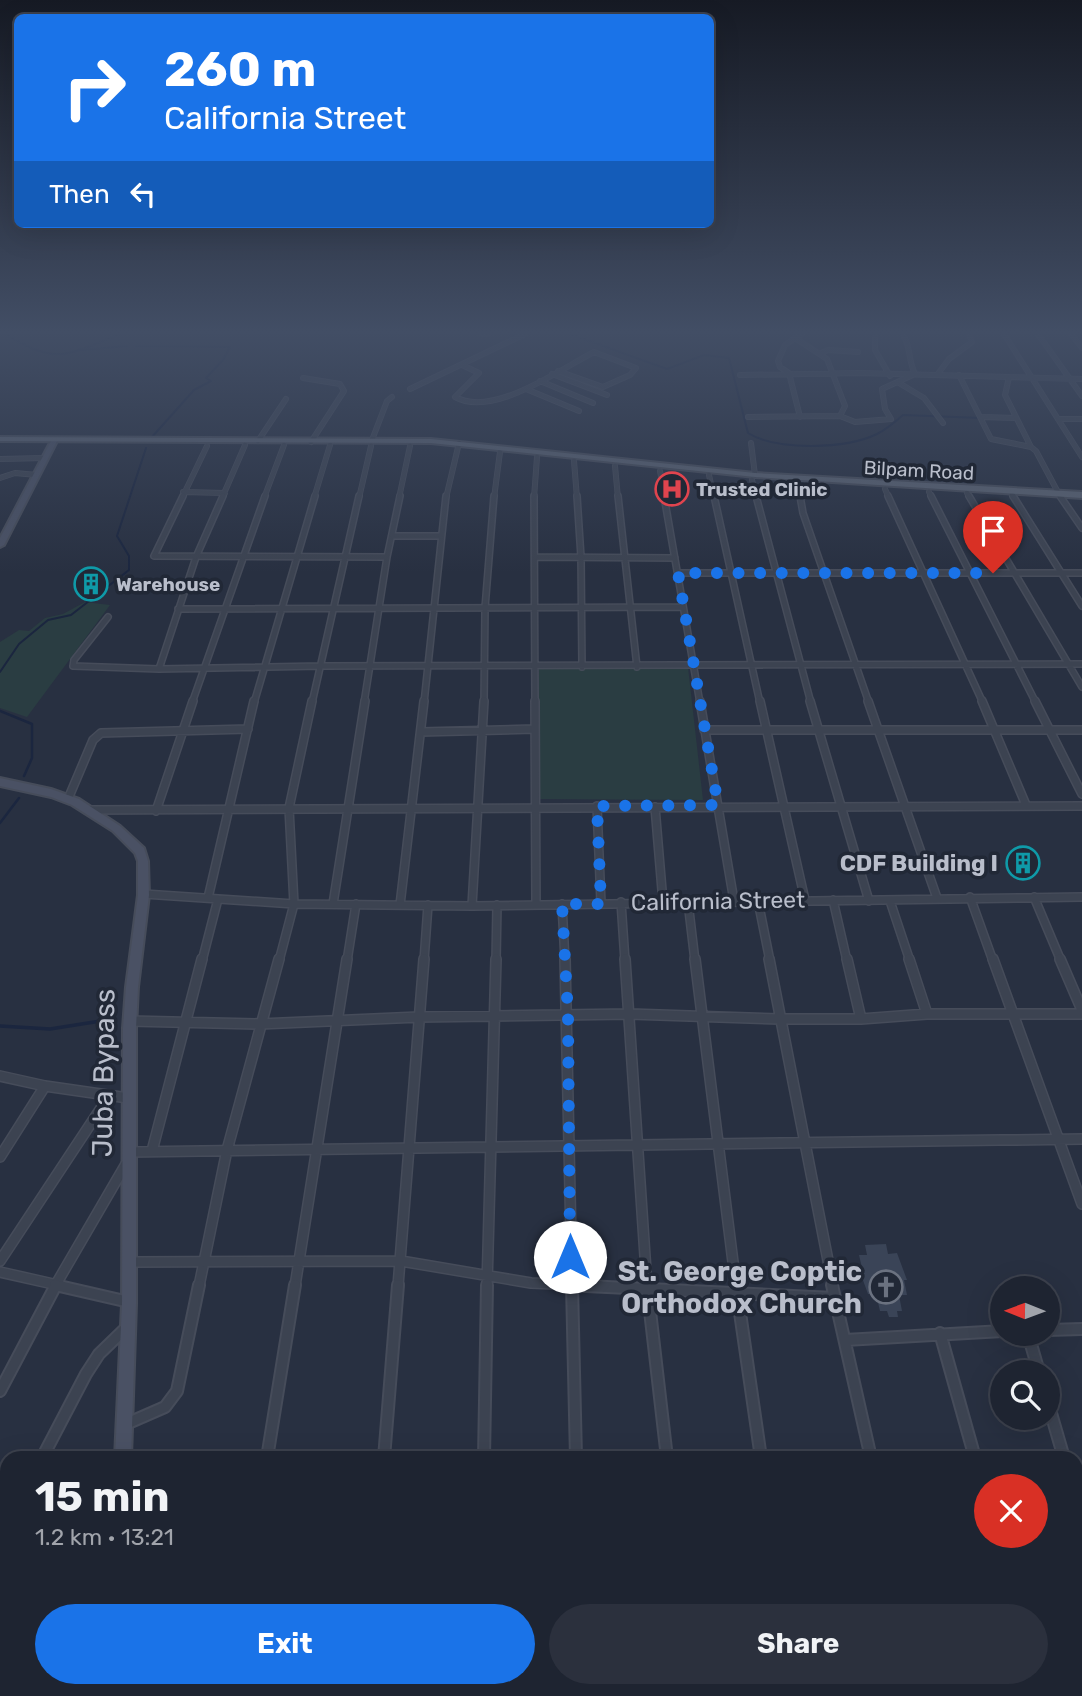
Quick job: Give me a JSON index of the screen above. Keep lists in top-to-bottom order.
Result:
{
  "streets": {
    "main road": ["Bilpam Road", "Juba Bypass"],
    "street": ["California Street"]
  },
  "crossings": [
    ["California Street", "Juba Bypass"]
  ],
  "places": {
    "hospital": ["Trusted Clinic"],
    "building": ["Warehouse", "CDF Building I"],
    "church": ["St. George Coptic Orthodox Church"]
  },
  "north": "left",
  "page": {
    "turn": ["260 m", "California Street"],
    "then": "Then",
    "heading": ["15 min", "1.2 km · 13:21"],
    "buttons": ["Exit", "Share"]
  }
}
